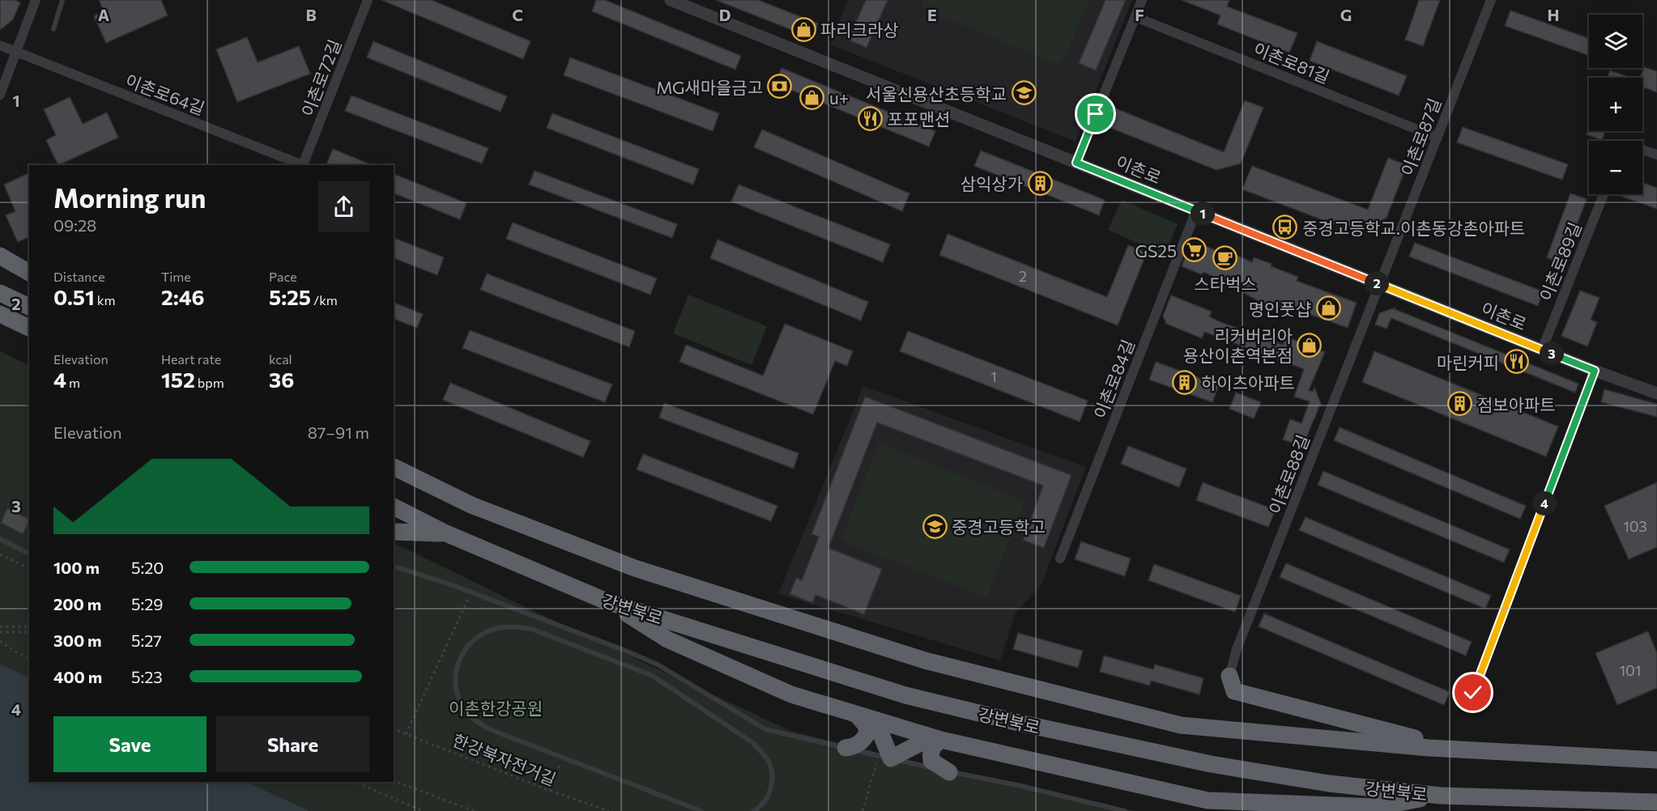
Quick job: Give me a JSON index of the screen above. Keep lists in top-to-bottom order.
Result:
{
  "streets": {
    "highway": ["강변북로"],
    "street": [
      "이촌로81길",
      "이촌로72길",
      "이촌로64길",
      "이촌로87길",
      "이촌로",
      "이촌로89길",
      "이촌로84길",
      "이촌로88길"
    ],
    "path": ["한강북자전거길"]
  },
  "crossings": [
    ["이촌로81길", "이촌로87길"],
    ["이촌로87길", "이촌로"],
    ["이촌로87길", "이촌로88길"],
    ["이촌로", "이촌로89길"],
    ["이촌로", "이촌로84길"],
    ["이촌로", "이촌로88길"]
  ],
  "parks": ["이촌한강공원"],
  "places": {
    "shop": [
      "파리크라상",
      "u+",
      "명인풋샵",
      "리커버리아 용산이촌역본점"
    ],
    "bank": ["MG새마을금고"],
    "school or university": ["서울신용산초등학교", "중경고등학고"],
    "restaurant": ["포포맨션", "마린커피"],
    "building": ["삼익상가", "하이츠아파트", "점보아파트"],
    "bus stop": ["중경고등학교.이촌동강촌아파트"],
    "supermarket": ["GS25"],
    "cafe": ["스타벅스"]
  },
  "house_numbers": [
    "2",
    "1",
    "103",
    "101"
  ],
  "page": {
    "map_buttons": ["+", "−"],
    "heading": ["Morning run", "09:28"],
    "pins": [
      "1",
      "2",
      "3",
      "4"
    ],
    "stats": [
      ["Distance", "0.51 km"],
      ["Time", "2:46"],
      ["Pace", "5:25 /km"],
      ["Elevation", "4 m"],
      ["Heart rate", "152 bpm"],
      ["kcal", "36"]
    ],
    "chart": ["Elevation", "87–91 m"],
    "list": [
      {
        "name": "100 m",
        "note": "5:20"
      },
      {
        "name": "200 m",
        "note": "5:29"
      },
      {
        "name": "300 m",
        "note": "5:27"
      },
      {
        "name": "400 m",
        "note": "5:23"
      }
    ],
    "buttons": ["Save", "Share"]
  },
  "grid": {
    "columns": [
      "A",
      "B",
      "C",
      "D",
      "E",
      "F",
      "G",
      "H"
    ],
    "rows": [
      "1",
      "2",
      "3",
      "4"
    ]
  }
}
